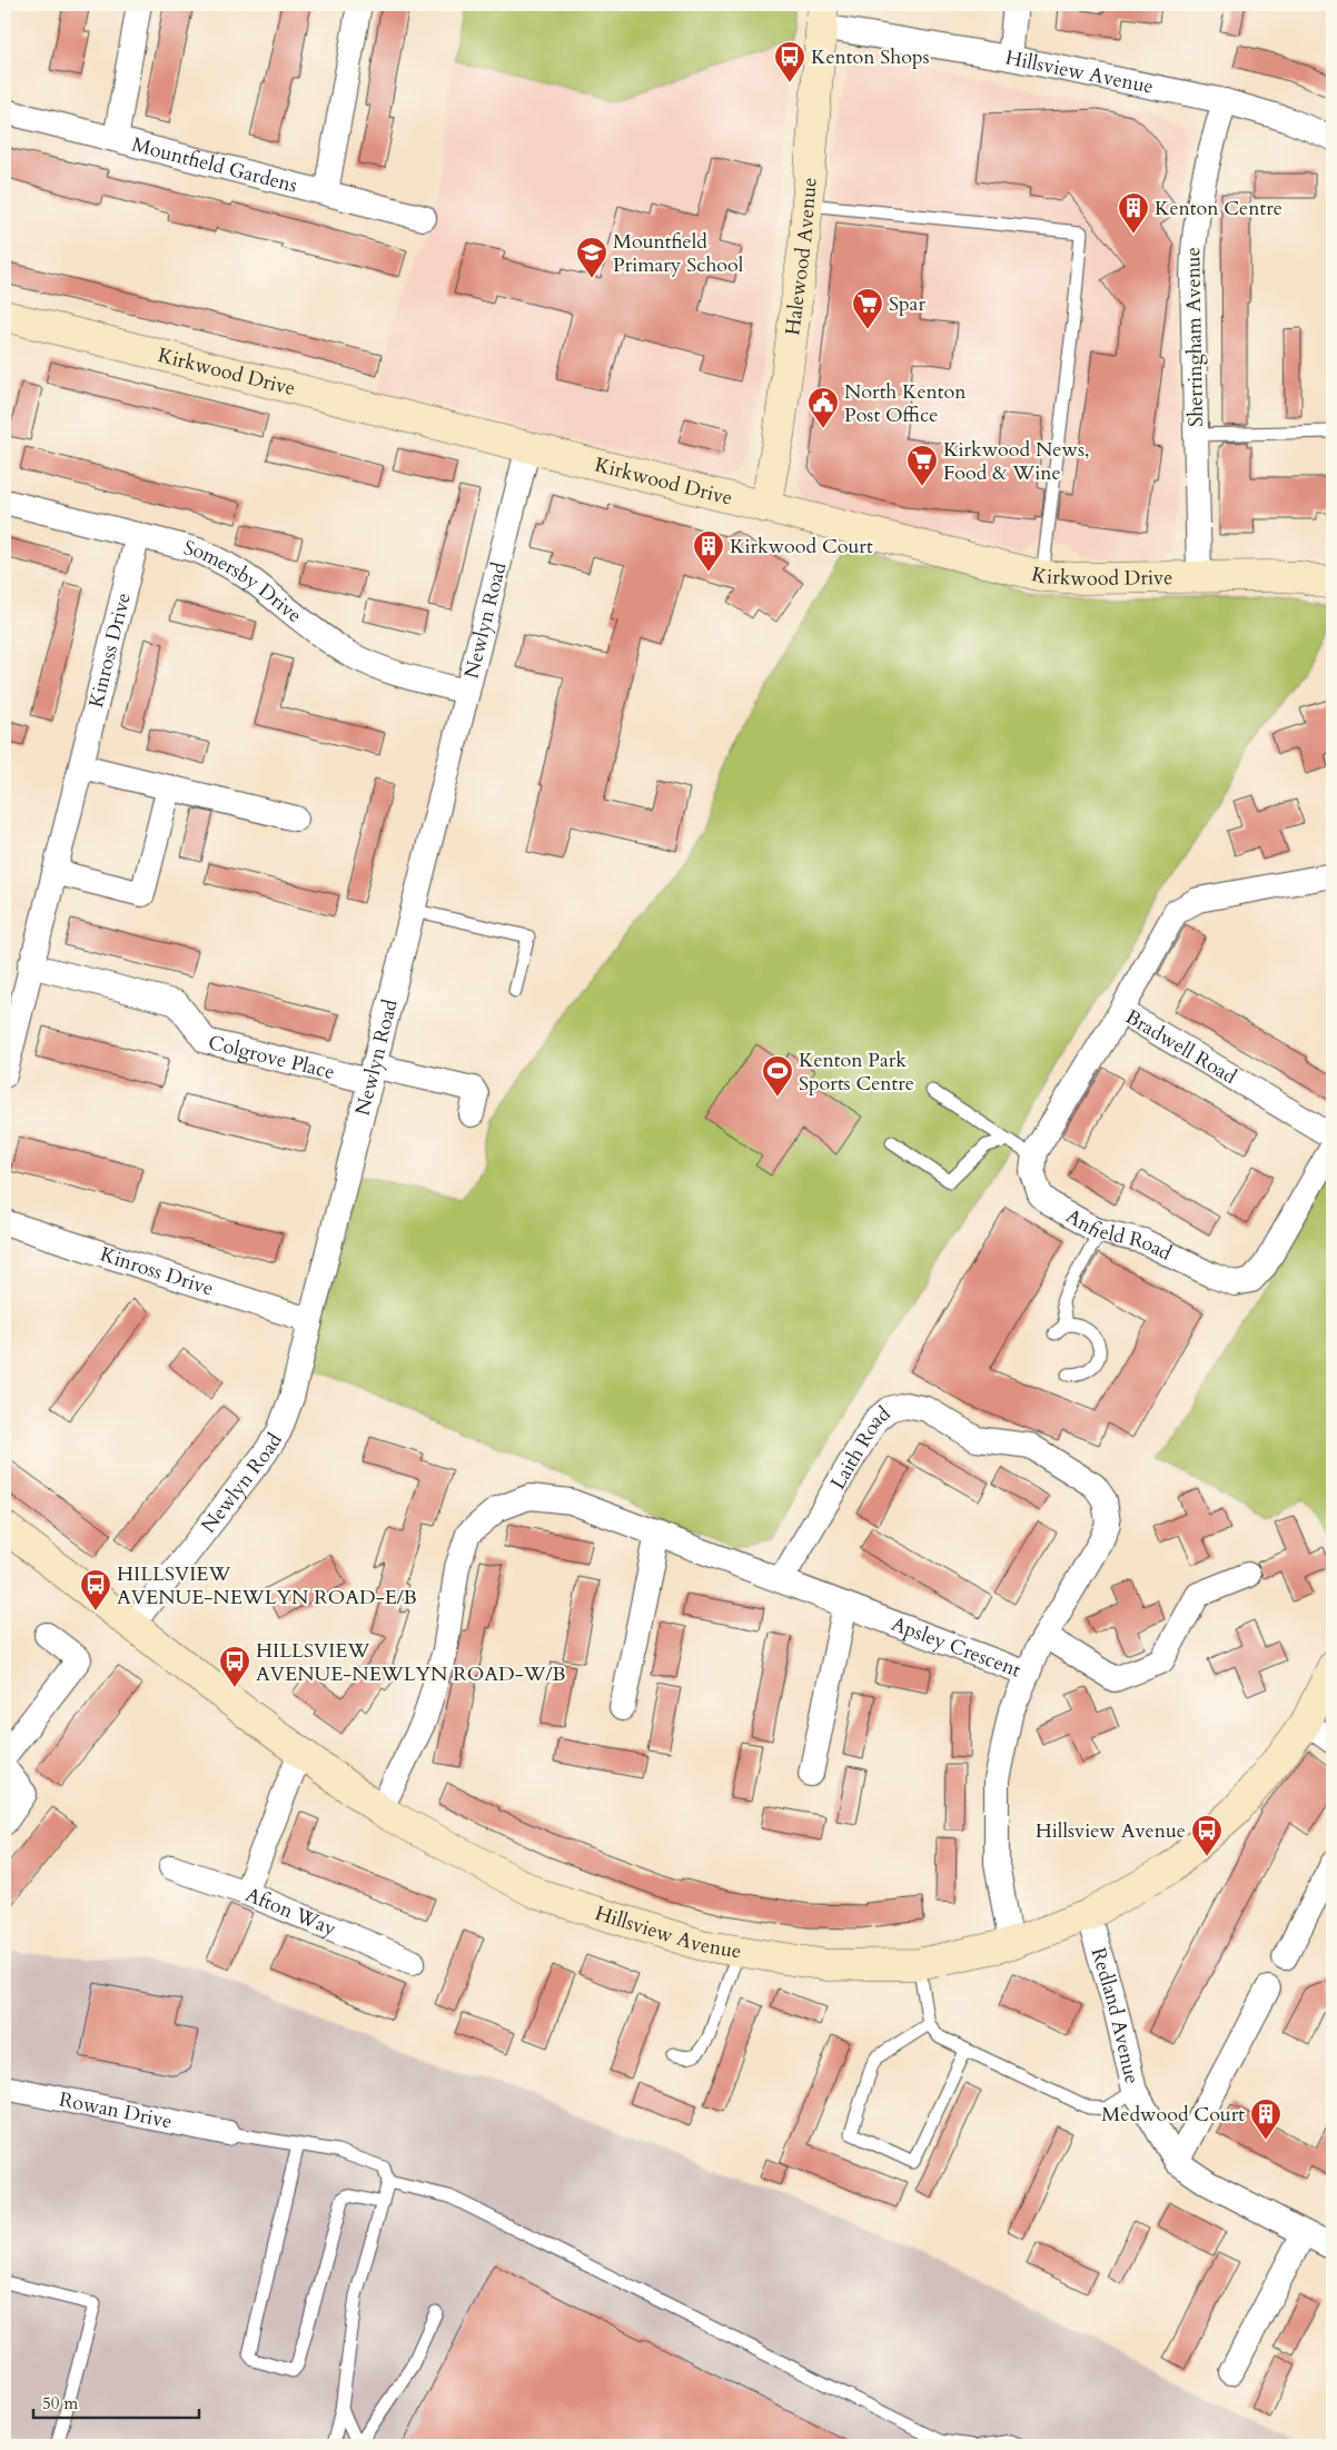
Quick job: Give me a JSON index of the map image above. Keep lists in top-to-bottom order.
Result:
{
  "streets": {
    "street": [
      "Hillsview Avenue",
      "Mountfield Gardens",
      "Halewood Avenue",
      "Sherringham Avenue",
      "Kirkwood Drive",
      "Somersby Drive",
      "Newlyn Road",
      "Kinross Drive",
      "Bradwell Road",
      "Colgrove Place",
      "Anfield Road",
      "Laith Road",
      "Apsley Crescent",
      "Afton Way",
      "Redland Avenue",
      "Rowan Drive"
    ]
  },
  "crossings": [
    ["Hillsview Avenue", "Halewood Avenue"],
    ["Hillsview Avenue", "Sherringham Avenue"],
    ["Hillsview Avenue", "Newlyn Road"],
    ["Hillsview Avenue", "Apsley Crescent"],
    ["Hillsview Avenue", "Afton Way"],
    ["Hillsview Avenue", "Redland Avenue"],
    ["Halewood Avenue", "Kirkwood Drive"],
    ["Sherringham Avenue", "Kirkwood Drive"],
    ["Kirkwood Drive", "Newlyn Road"],
    ["Somersby Drive", "Newlyn Road"],
    ["Somersby Drive", "Kinross Drive"],
    ["Newlyn Road", "Kinross Drive"],
    ["Newlyn Road", "Colgrove Place"],
    ["Kinross Drive", "Colgrove Place"],
    ["Laith Road", "Apsley Crescent"]
  ],
  "places": {
    "bus stop": [
      "Kenton Shops",
      "HILLSVIEW AVENUE-NEWLYN ROAD-E/B",
      "HILLSVIEW AVENUE-NEWLYN ROAD-W/B",
      "Hillsview Avenue"
    ],
    "building": ["Kenton Centre", "Kirkwood Court", "Medwood Court"],
    "school or university": ["Mountfield Primary School"],
    "supermarket": ["Spar", "Kirkwood News, Food & Wine"],
    "public building": ["North Kenton Post Office"],
    "sports": ["Kenton Park Sports Centre"]
  },
  "scale_bar": "50 m"
}
